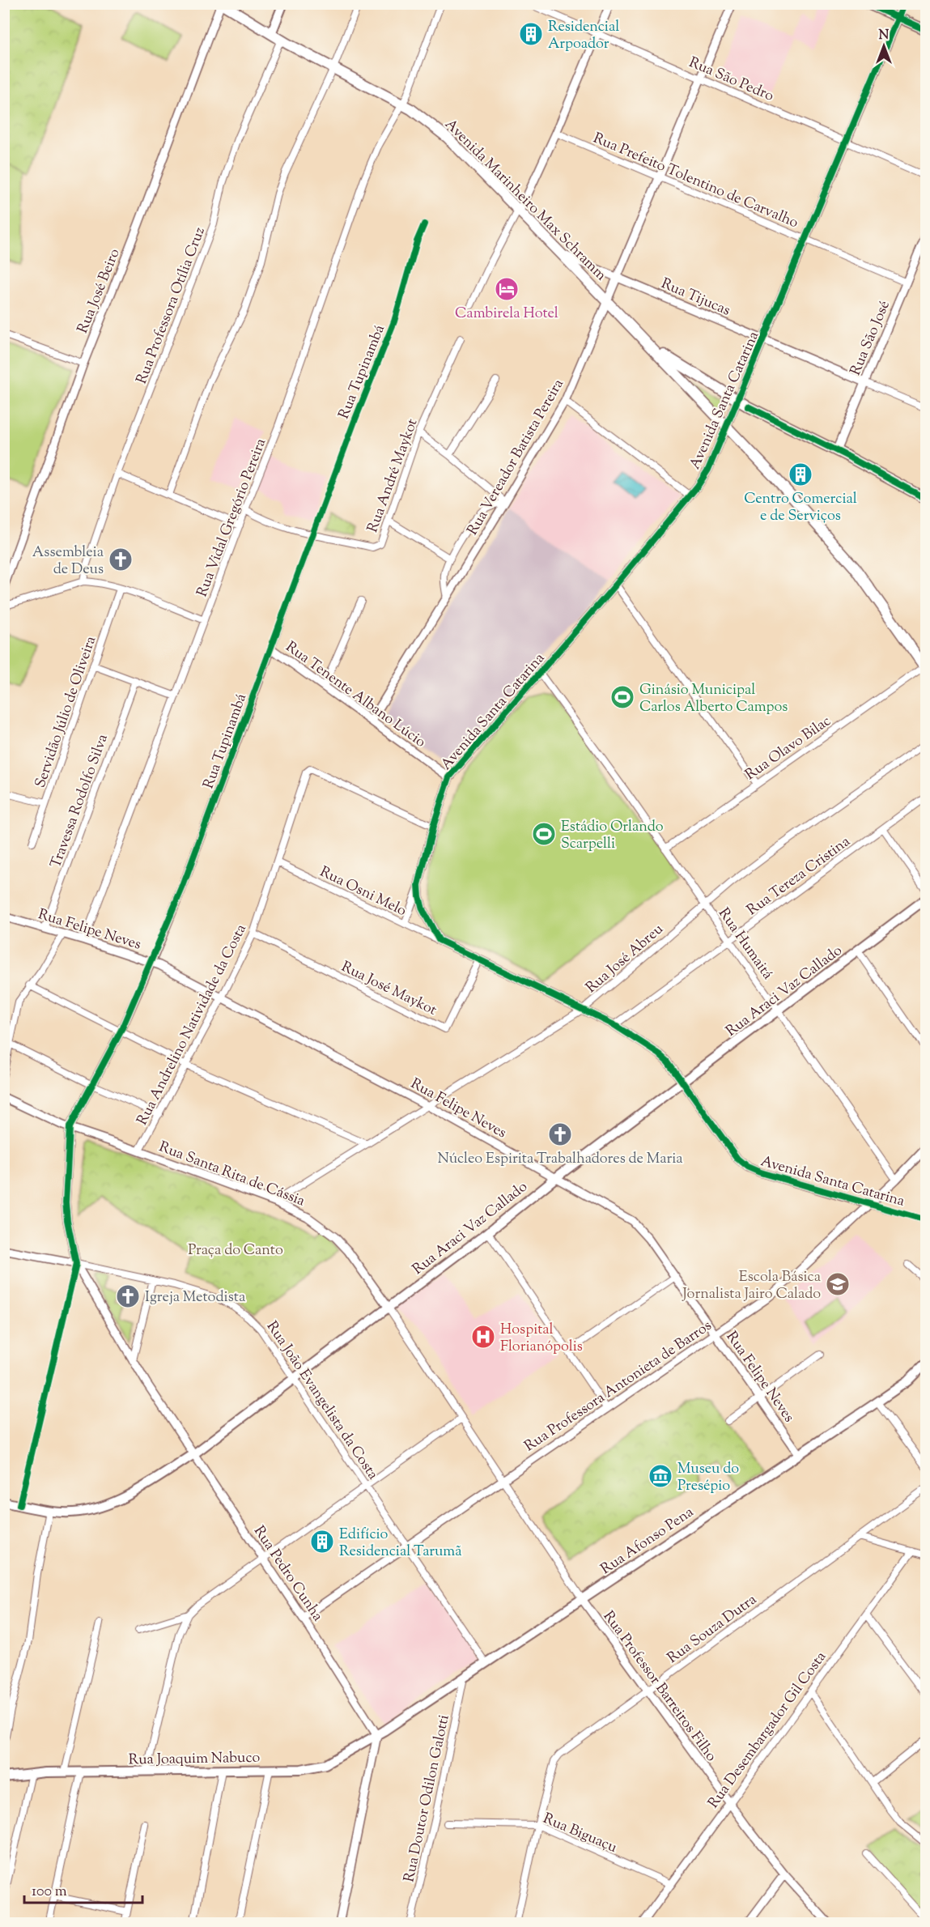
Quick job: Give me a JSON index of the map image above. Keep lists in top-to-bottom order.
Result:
{
  "streets": {
    "main road": [
      "Avenida Marinheiro Max Schramm",
      "Rua Araci Vaz Callado",
      "Rua Afonso Pena",
      "Rua Joaquim Nabuco"
    ],
    "street": [
      "Rua São Pedro",
      "Rua Prefeito Tolentino de Carvalho",
      "Rua José Beiro",
      "Rua Tijucas",
      "Rua Professora Otília Cruz",
      "Rua São José",
      "Rua Tupinambá",
      "Avenida Santa Catarina",
      "Rua Vereador Batista Pereira",
      "Rua André Maykot",
      "Rua Vidal Gregório Pereira",
      "Rua Tenente Albano Lúcio",
      "Servidão Júlio de Oliveira",
      "Rua Olavo Bilac",
      "Travessa Rodolfo Silva",
      "Rua Tereza Cristina",
      "Rua Osni Melo",
      "Rua Felipe Neves",
      "Rua Humaitá",
      "Rua José Abreu",
      "Rua José Maykot",
      "Rua Andrelino Natividade da Costa",
      "Rua Santa Rita de Cássia",
      "Rua Professora Antonieta de Barros",
      "Rua João Evangelista da Costa",
      "Rua Pedro Cunha",
      "Rua Souza Dutra",
      "Rua Professor Barreiros Filho",
      "Rua Desembargador Gil Costa",
      "Rua Doutor Odilon Galotti",
      "Rua Biguaçu"
    ]
  },
  "crossings": [
    ["Rua São Pedro", "Avenida Santa Catarina"],
    ["Rua São Pedro", "Rua Vereador Batista Pereira"],
    ["Rua Prefeito Tolentino de Carvalho", "Rua São José"],
    ["Rua Prefeito Tolentino de Carvalho", "Avenida Santa Catarina"],
    ["Rua Prefeito Tolentino de Carvalho", "Rua Vereador Batista Pereira"],
    ["Avenida Marinheiro Max Schramm", "Rua José Beiro"],
    ["Avenida Marinheiro Max Schramm", "Rua Tijucas"],
    ["Avenida Marinheiro Max Schramm", "Rua Professora Otília Cruz"],
    ["Avenida Marinheiro Max Schramm", "Rua Vereador Batista Pereira"],
    ["Avenida Marinheiro Max Schramm", "Rua Vidal Gregório Pereira"],
    ["Rua Tijucas", "Rua São José"],
    ["Rua Tijucas", "Avenida Santa Catarina"],
    ["Rua Tijucas", "Rua Vereador Batista Pereira"],
    ["Rua Tupinambá", "Rua André Maykot"],
    ["Rua Tupinambá", "Rua Tenente Albano Lúcio"],
    ["Rua Tupinambá", "Rua Felipe Neves"],
    ["Rua Tupinambá", "Rua Santa Rita de Cássia"],
    ["Rua Tupinambá", "Rua João Evangelista da Costa"],
    ["Rua Tupinambá", "Rua Pedro Cunha"],
    ["Avenida Santa Catarina", "Rua Tenente Albano Lúcio"],
    ["Avenida Santa Catarina", "Rua Tereza Cristina"],
    ["Avenida Santa Catarina", "Rua Osni Melo"],
    ["Avenida Santa Catarina", "Rua Humaitá"],
    ["Avenida Santa Catarina", "Rua José Abreu"],
    ["Avenida Santa Catarina", "Rua José Maykot"],
    ["Avenida Santa Catarina", "Rua Araci Vaz Callado"],
    ["Avenida Santa Catarina", "Rua Andrelino Natividade da Costa"],
    ["Avenida Santa Catarina", "Rua Professora Antonieta de Barros"],
    ["Rua Vereador Batista Pereira", "Rua Tenente Albano Lúcio"],
    ["Rua André Maykot", "Rua Vidal Gregório Pereira"],
    ["Rua Vidal Gregório Pereira", "Rua Felipe Neves"],
    ["Rua Olavo Bilac", "Rua Humaitá"],
    ["Travessa Rodolfo Silva", "Rua Felipe Neves"],
    ["Rua Tereza Cristina", "Rua Humaitá"],
    ["Rua Osni Melo", "Rua Andrelino Natividade da Costa"],
    ["Rua Felipe Neves", "Rua José Abreu"],
    ["Rua Felipe Neves", "Rua Araci Vaz Callado"],
    ["Rua Felipe Neves", "Rua Andrelino Natividade da Costa"],
    ["Rua Felipe Neves", "Rua Professora Antonieta de Barros"],
    ["Rua Felipe Neves", "Rua Afonso Pena"],
    ["Rua Humaitá", "Rua José Abreu"],
    ["Rua Humaitá", "Rua Araci Vaz Callado"],
    ["Rua Humaitá", "Rua Professora Antonieta de Barros"],
    ["Rua José Abreu", "Rua Santa Rita de Cássia"],
    ["Rua José Maykot", "Rua Andrelino Natividade da Costa"],
    ["Rua Araci Vaz Callado", "Rua Santa Rita de Cássia"],
    ["Rua Araci Vaz Callado", "Rua João Evangelista da Costa"],
    ["Rua Araci Vaz Callado", "Rua Pedro Cunha"],
    ["Rua Andrelino Natividade da Costa", "Rua Santa Rita de Cássia"],
    ["Rua Santa Rita de Cássia", "Rua Professora Antonieta de Barros"],
    ["Rua Santa Rita de Cássia", "Rua Afonso Pena"],
    ["Rua Santa Rita de Cássia", "Rua Professor Barreiros Filho"],
    ["Rua Professora Antonieta de Barros", "Rua João Evangelista da Costa"],
    ["Rua Professora Antonieta de Barros", "Rua Pedro Cunha"],
    ["Rua João Evangelista da Costa", "Rua Afonso Pena"],
    ["Rua João Evangelista da Costa", "Rua Pedro Cunha"],
    ["Rua Afonso Pena", "Rua Pedro Cunha"],
    ["Rua Afonso Pena", "Rua Professor Barreiros Filho"],
    ["Rua Afonso Pena", "Rua Joaquim Nabuco"],
    ["Rua Afonso Pena", "Rua Doutor Odilon Galotti"],
    ["Rua Pedro Cunha", "Rua Joaquim Nabuco"],
    ["Rua Souza Dutra", "Rua Professor Barreiros Filho"],
    ["Rua Souza Dutra", "Rua Biguaçu"],
    ["Rua Professor Barreiros Filho", "Rua Desembargador Gil Costa"],
    ["Rua Desembargador Gil Costa", "Rua Biguaçu"]
  ],
  "parks": ["Praça do Canto"],
  "places": {
    "building": ["Residencial Arpoador", "Centro Comercial e de Serviços", "Edifício Residencial Tarumã"],
    "hotel": ["Cambirela Hotel"],
    "church": ["Assembleia de Deus", "Núcleo Espirita Trabalhadores de Maria", "Igreja Metodista"],
    "sports": ["Ginásio Municipal Carlos Alberto Campos", "Estádio Orlando Scarpelli"],
    "school or university": ["Escola Básica Jornalista Jairo Calado"],
    "hospital": ["Hospital Florianópolis"],
    "museum": ["Museu do Presépio"]
  },
  "scale_bar": "100 m",
  "north": "top"
}
